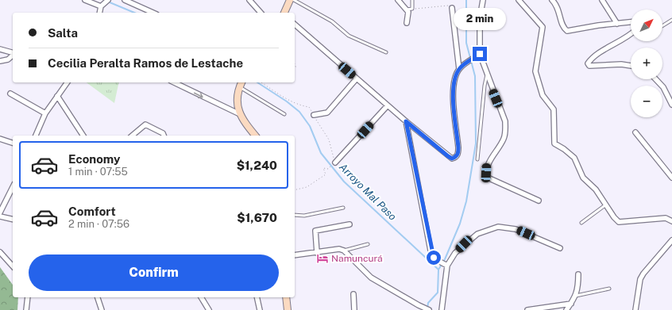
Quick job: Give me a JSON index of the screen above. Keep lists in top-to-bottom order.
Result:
{
  "water": ["Arroyo Mal Paso"],
  "places": {
    "hotel": ["Namuncurá"]
  },
  "north": "top right",
  "page": {
    "bubble": "2 min",
    "map_buttons": ["+", "−"],
    "banner": ["Salta", "Cecilia Peralta Ramos de Lestache"],
    "list": [
      {
        "name": "Economy",
        "note": "1 min · 07:55",
        "value": "$1,240"
      },
      {
        "name": "Comfort",
        "note": "2 min · 07:56",
        "value": "$1,670"
      }
    ],
    "buttons": "Confirm"
  }
}
